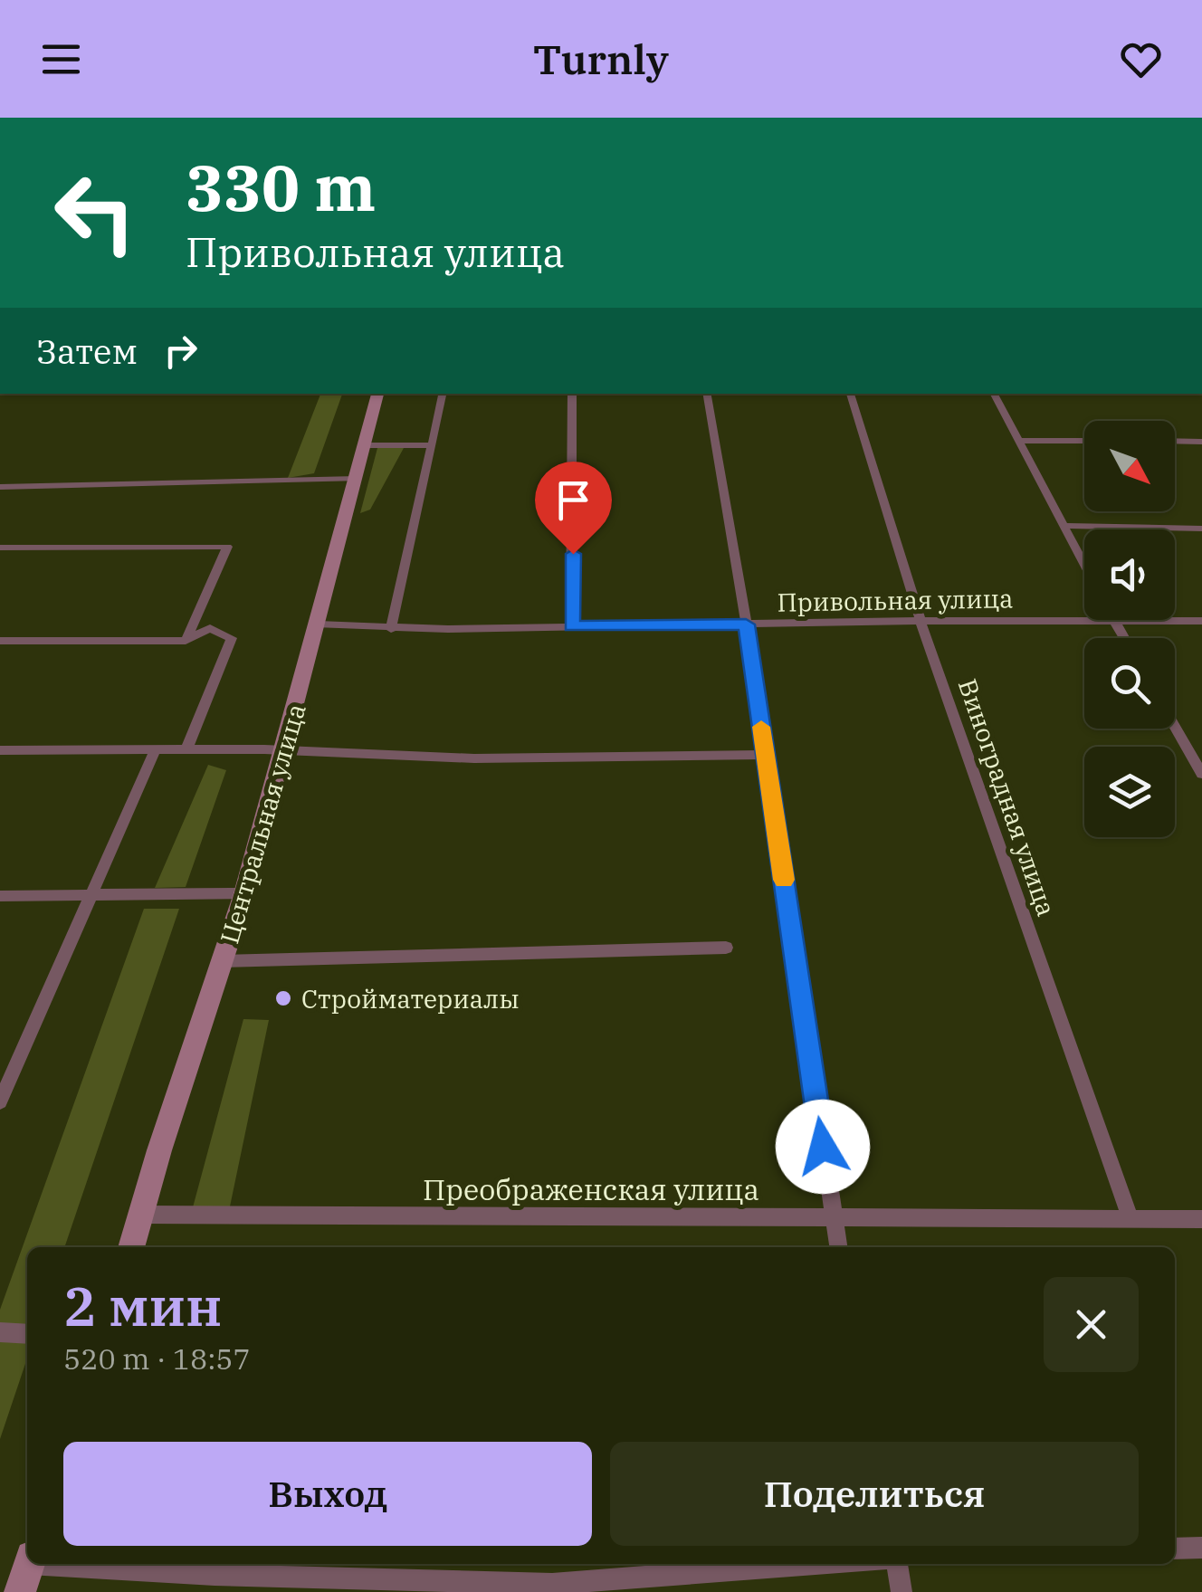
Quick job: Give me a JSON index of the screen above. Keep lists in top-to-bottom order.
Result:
{
  "streets": {
    "main road": ["Центральная улица"],
    "street": ["Привольная улица", "Виноградная улица", "Преображенская улица"]
  },
  "crossings": [
    ["Привольная улица", "Виноградная улица"],
    ["Привольная улица", "Центральная улица"],
    ["Виноградная улица", "Преображенская улица"],
    ["Центральная улица", "Преображенская улица"]
  ],
  "places": ["Стройматериалы"],
  "north": "bottom right",
  "page": {
    "header": "Turnly",
    "turn": ["330 m", "Привольная улица"],
    "then": "Затем",
    "heading": ["2 мин", "520 m · 18:57"],
    "buttons": ["Выход", "Поделиться"]
  }
}
